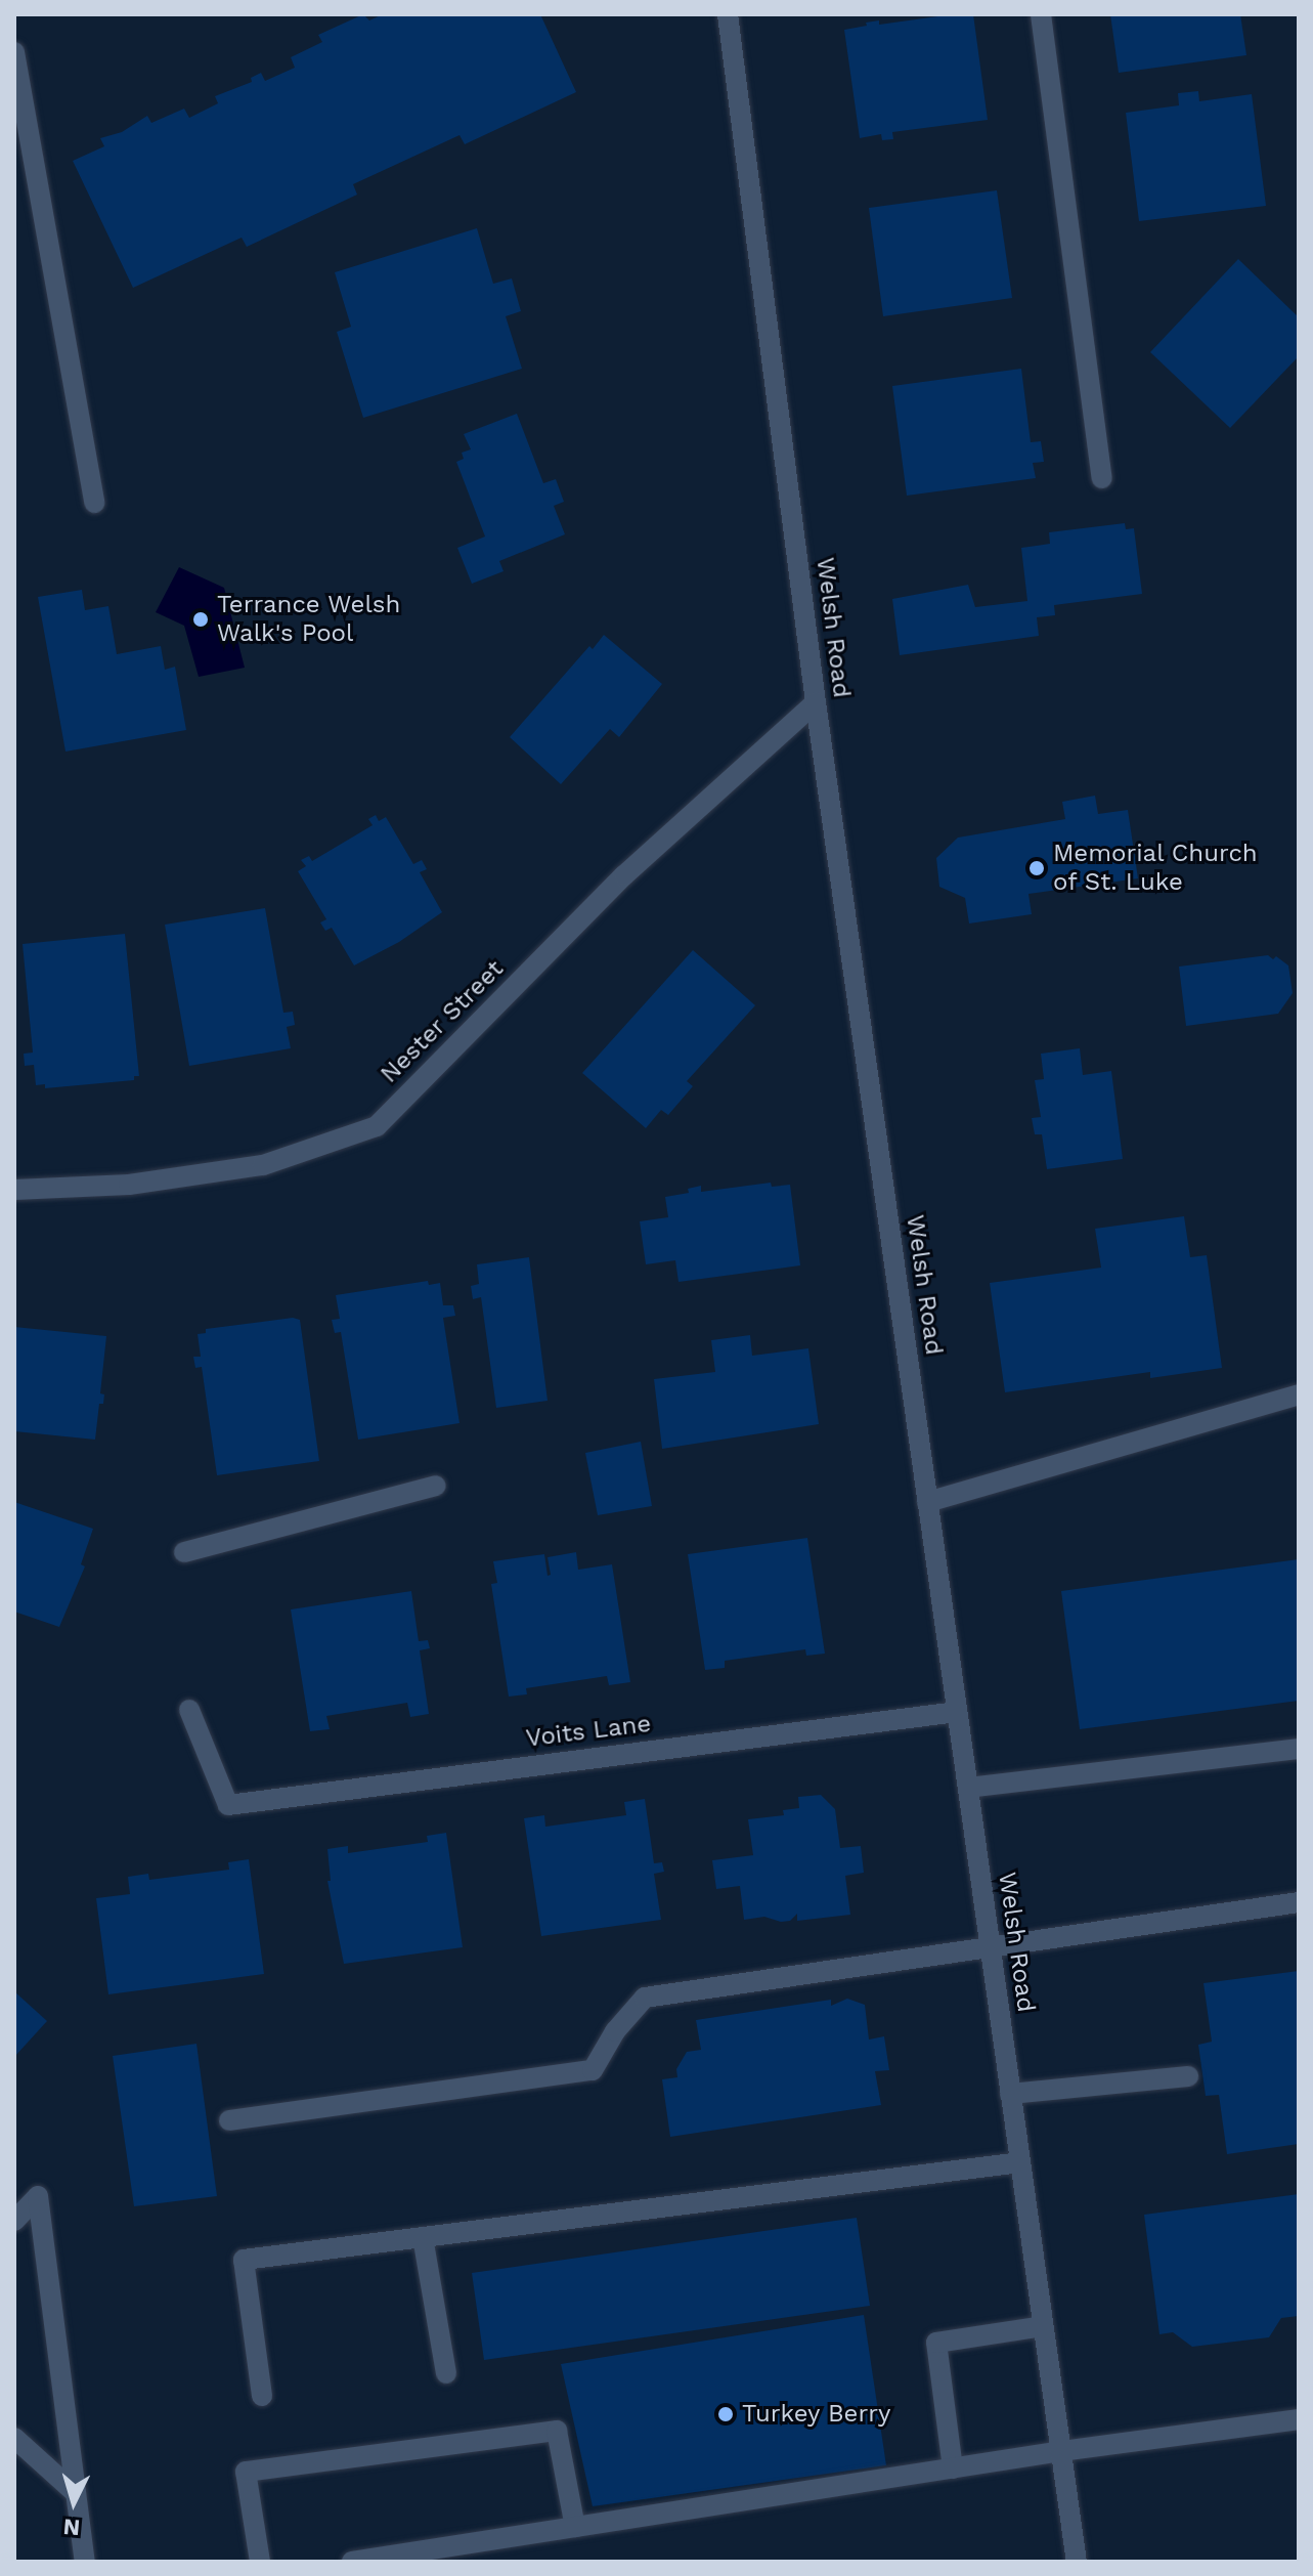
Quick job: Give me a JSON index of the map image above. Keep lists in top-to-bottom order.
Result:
{
  "streets": {
    "main road": ["Welsh Road", "Nester Street", "Voits Lane"]
  },
  "crossings": [
    ["Welsh Road", "Nester Street"],
    ["Welsh Road", "Voits Lane"]
  ],
  "places": ["Terrance Welsh Walk's Pool", "Memorial Church of St. Luke", "Turkey Berry"],
  "north": "bottom"
}
